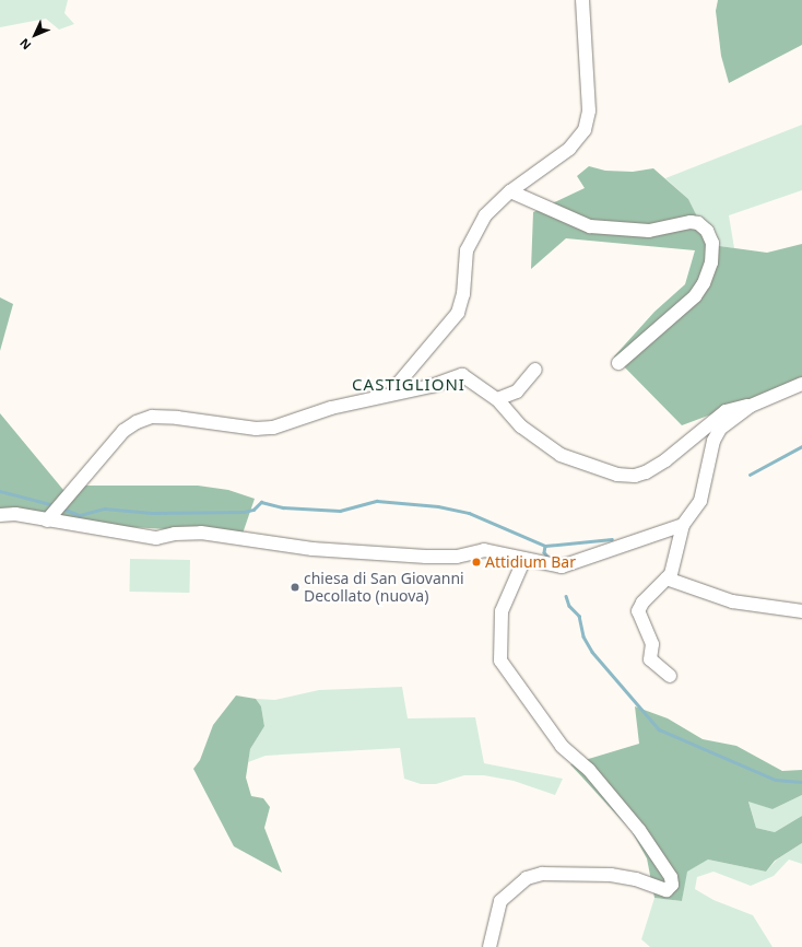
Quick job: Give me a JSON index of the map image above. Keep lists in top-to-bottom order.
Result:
{
  "districts": ["CASTIGLIONI"],
  "places": ["Attidium Bar", "chiesa di San Giovanni Decollato (nuova)"],
  "north": "bottom left"
}
